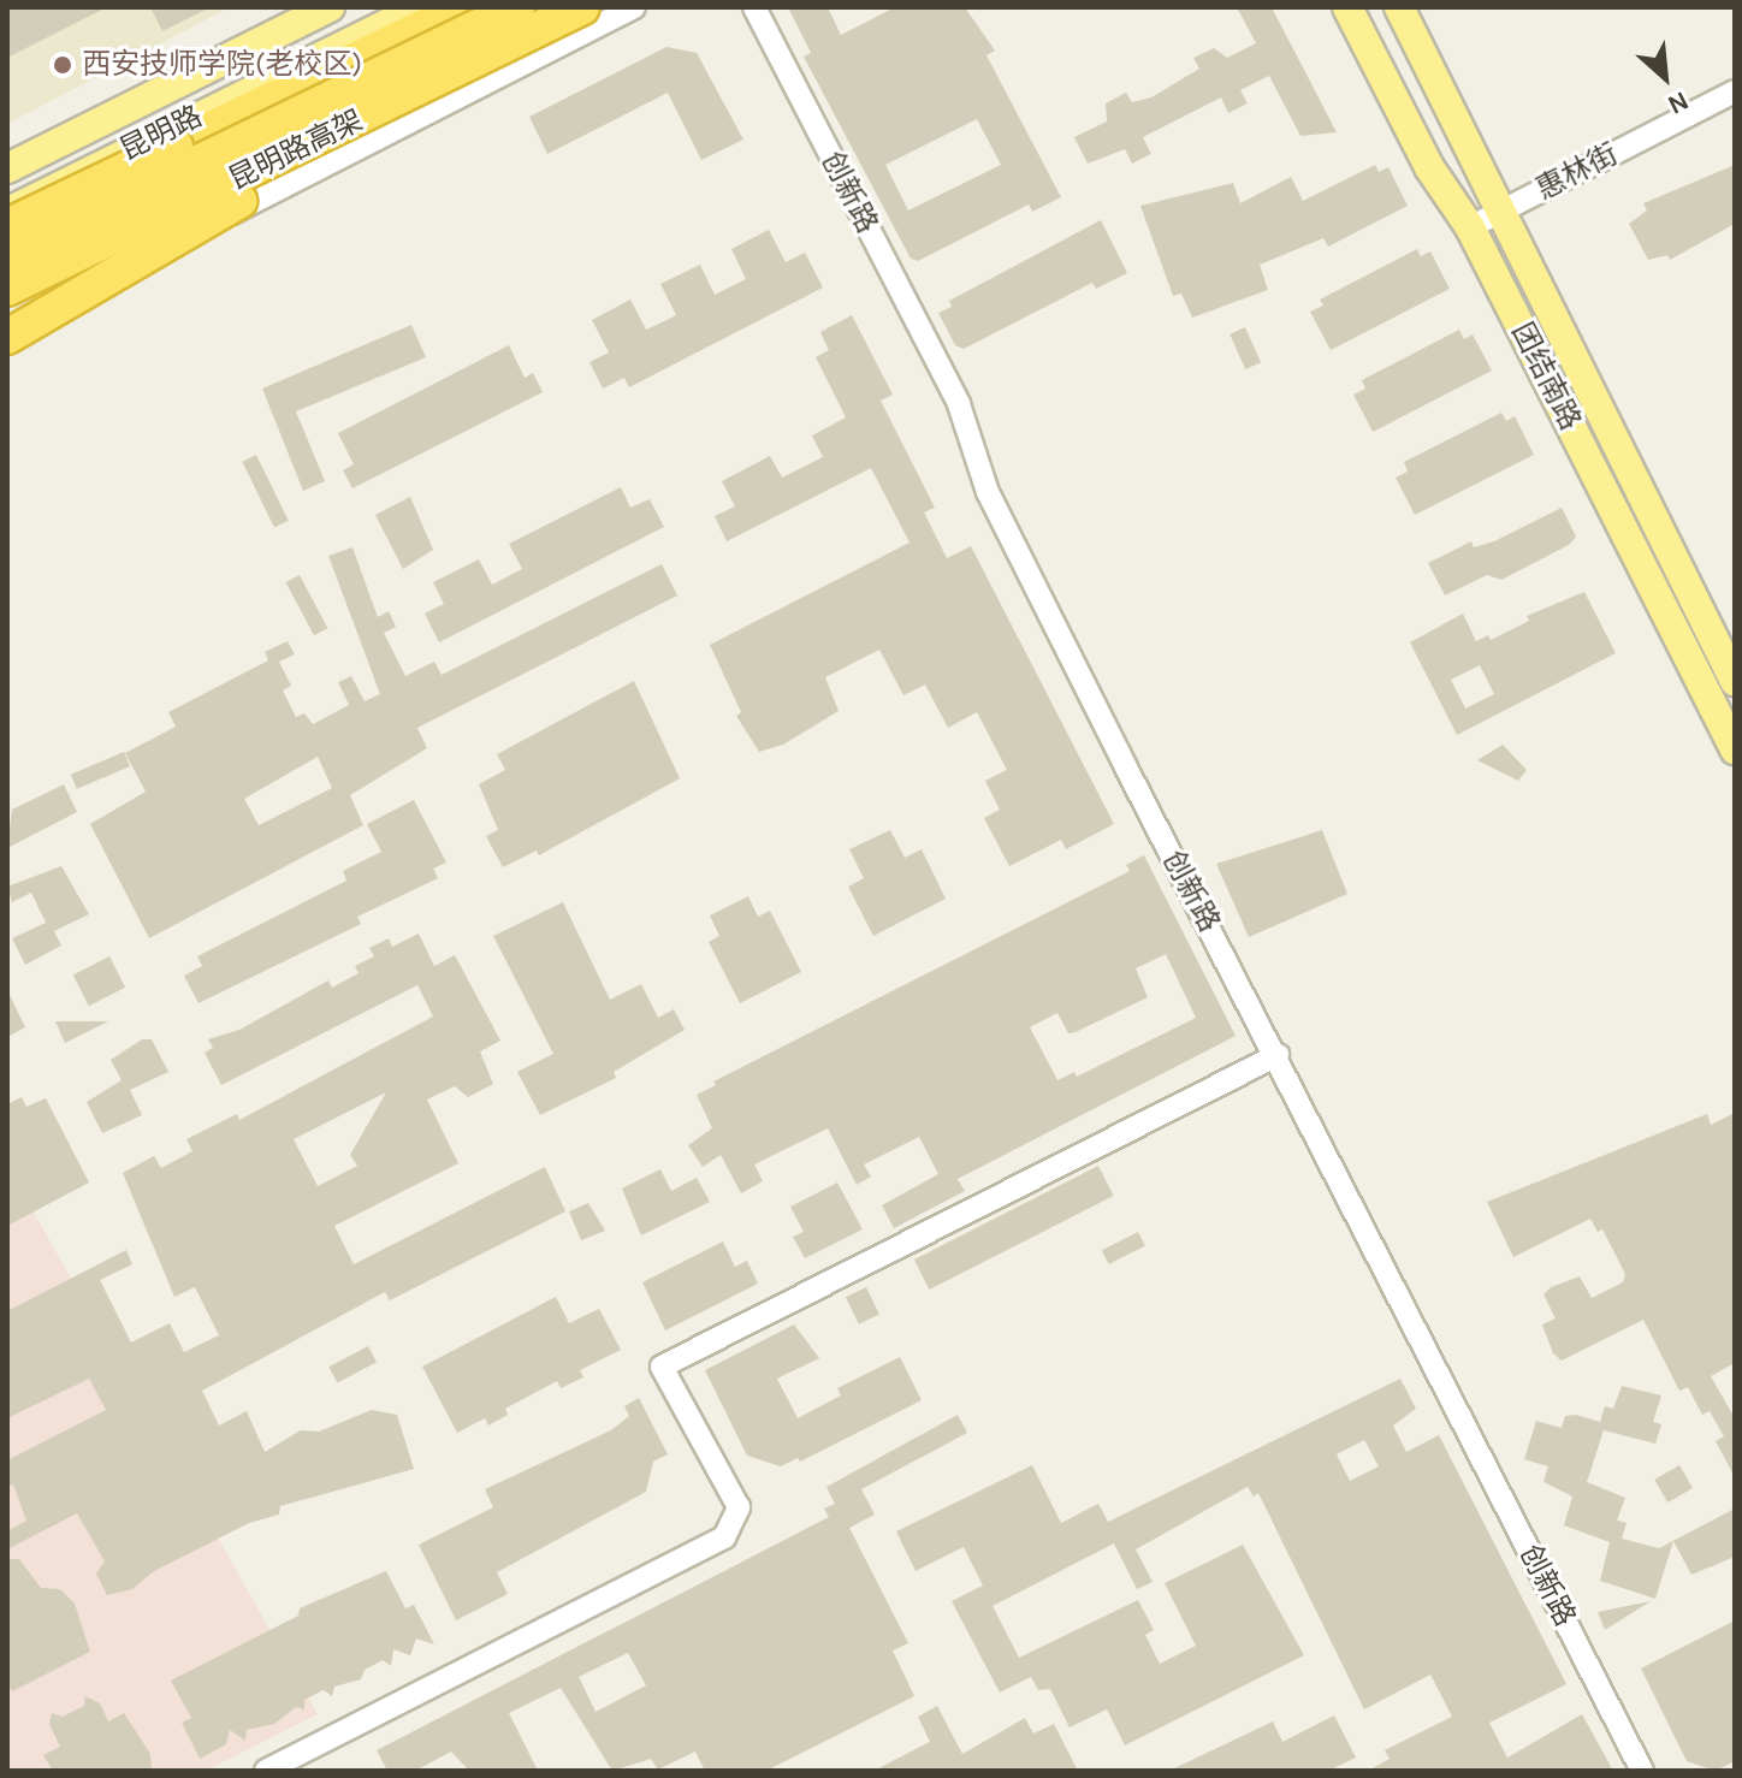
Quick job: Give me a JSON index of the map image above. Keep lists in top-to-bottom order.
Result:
{
  "streets": {
    "highway": ["昆明路高架"],
    "main road": ["昆明路", "团结南路"],
    "street": ["惠林街", "创新路"]
  },
  "crossings": [
    ["惠林街", "团结南路"]
  ],
  "places": ["西安技师学院(老校区)"],
  "north": "bottom right"
}
